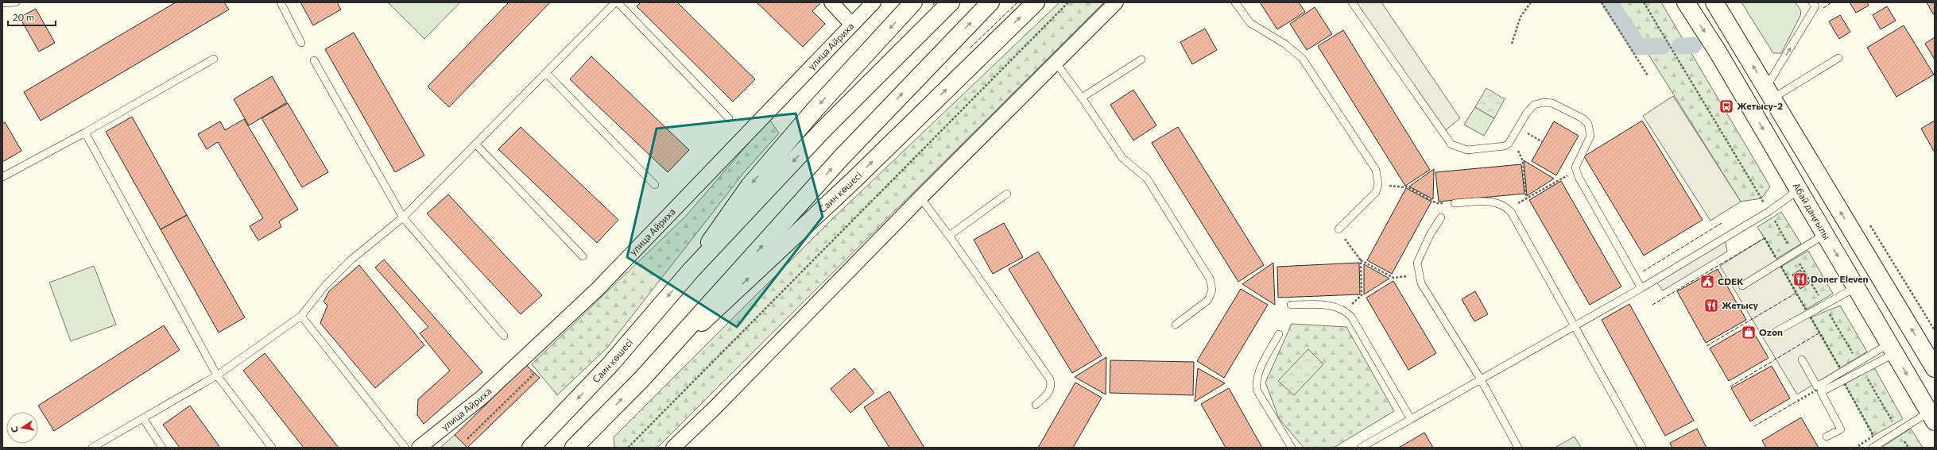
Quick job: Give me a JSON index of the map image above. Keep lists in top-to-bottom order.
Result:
{
  "streets": {
    "main road": ["Саин көшесі", "Абай даңғылы"],
    "street": ["улица Айриха"]
  },
  "places": {
    "bus stop": ["Жетысу-2"],
    "restaurant": ["Doner Eleven", "Жетысу"],
    "public building": ["CDEK"],
    "shop": ["Ozon"]
  },
  "scale_bar": "20 m",
  "north": "left"
}
